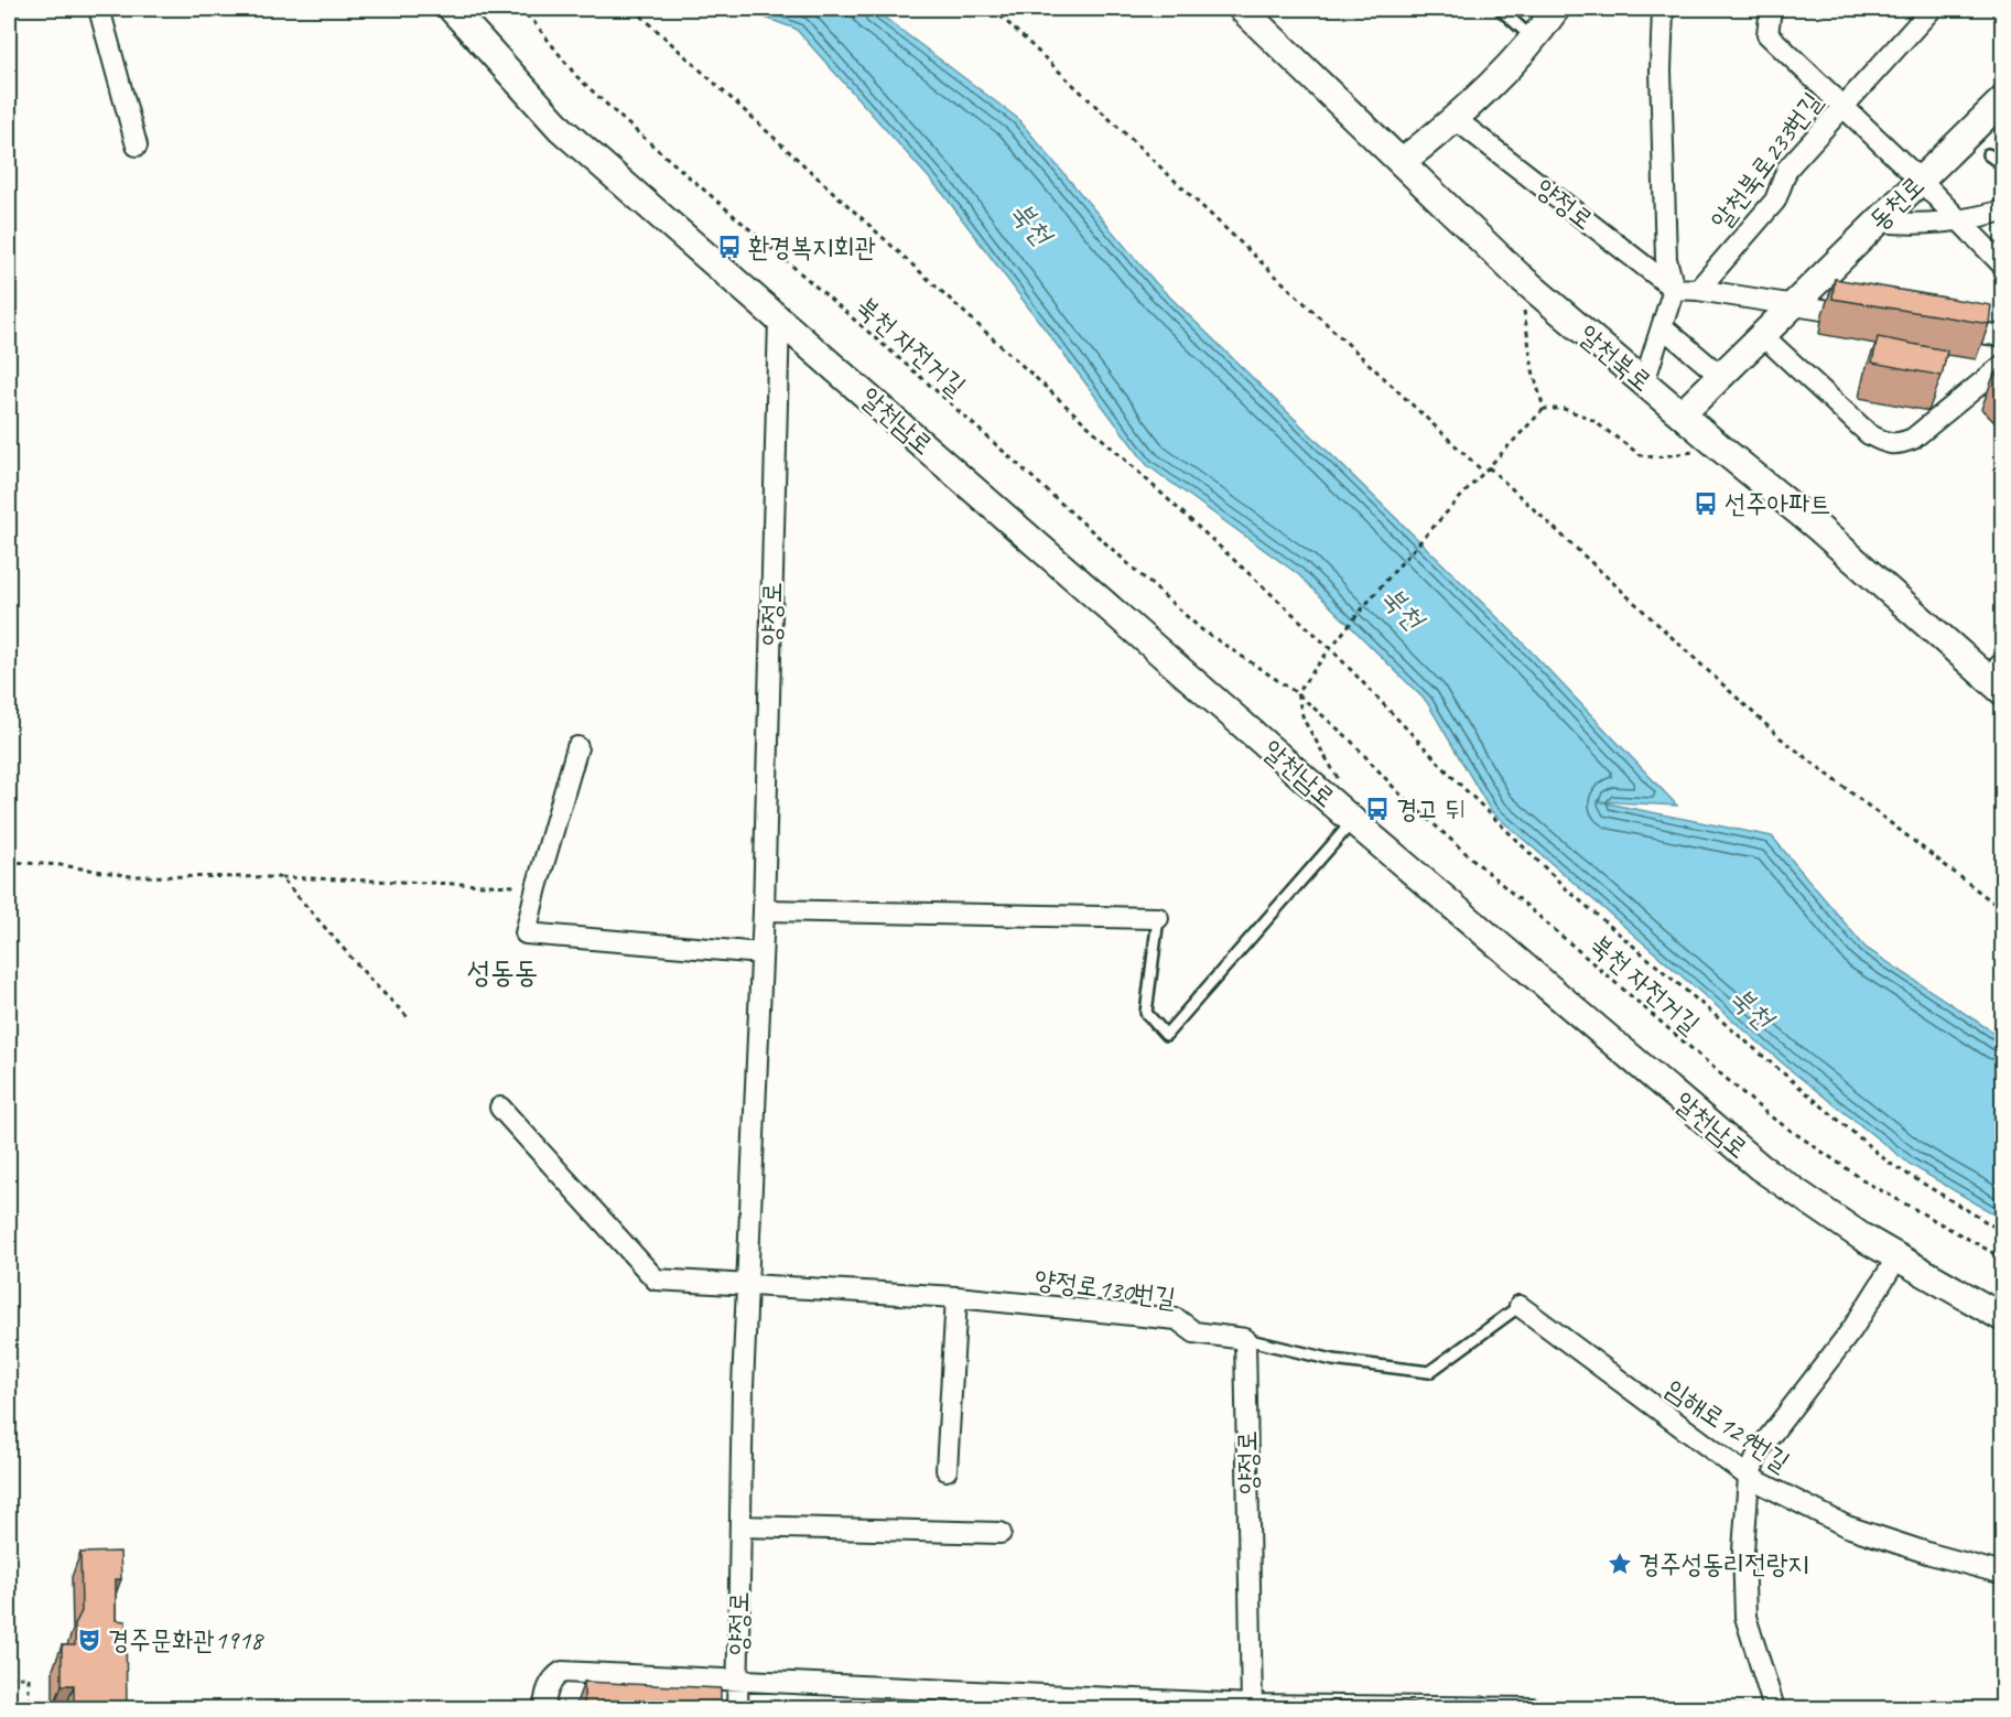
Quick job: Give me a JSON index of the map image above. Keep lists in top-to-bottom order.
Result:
{
  "streets": {
    "street": [
      "알천북로233번길",
      "동천로",
      "양정로",
      "알천북로",
      "알천남로",
      "양정로130번길",
      "임해로129번길"
    ],
    "path": ["북천 자전거길"]
  },
  "crossings": [
    ["동천로", "알천북로"],
    ["양정로", "알천남로"],
    ["양정로", "양정로130번길"]
  ],
  "districts": ["성동동"],
  "water": ["북천"],
  "places": {
    "bus stop": ["환경복지회관", "선주아파트", "경고 뒤"],
    "place": ["경주성동리전랑지"],
    "theatre": ["경주문화관1918"]
  }
}
